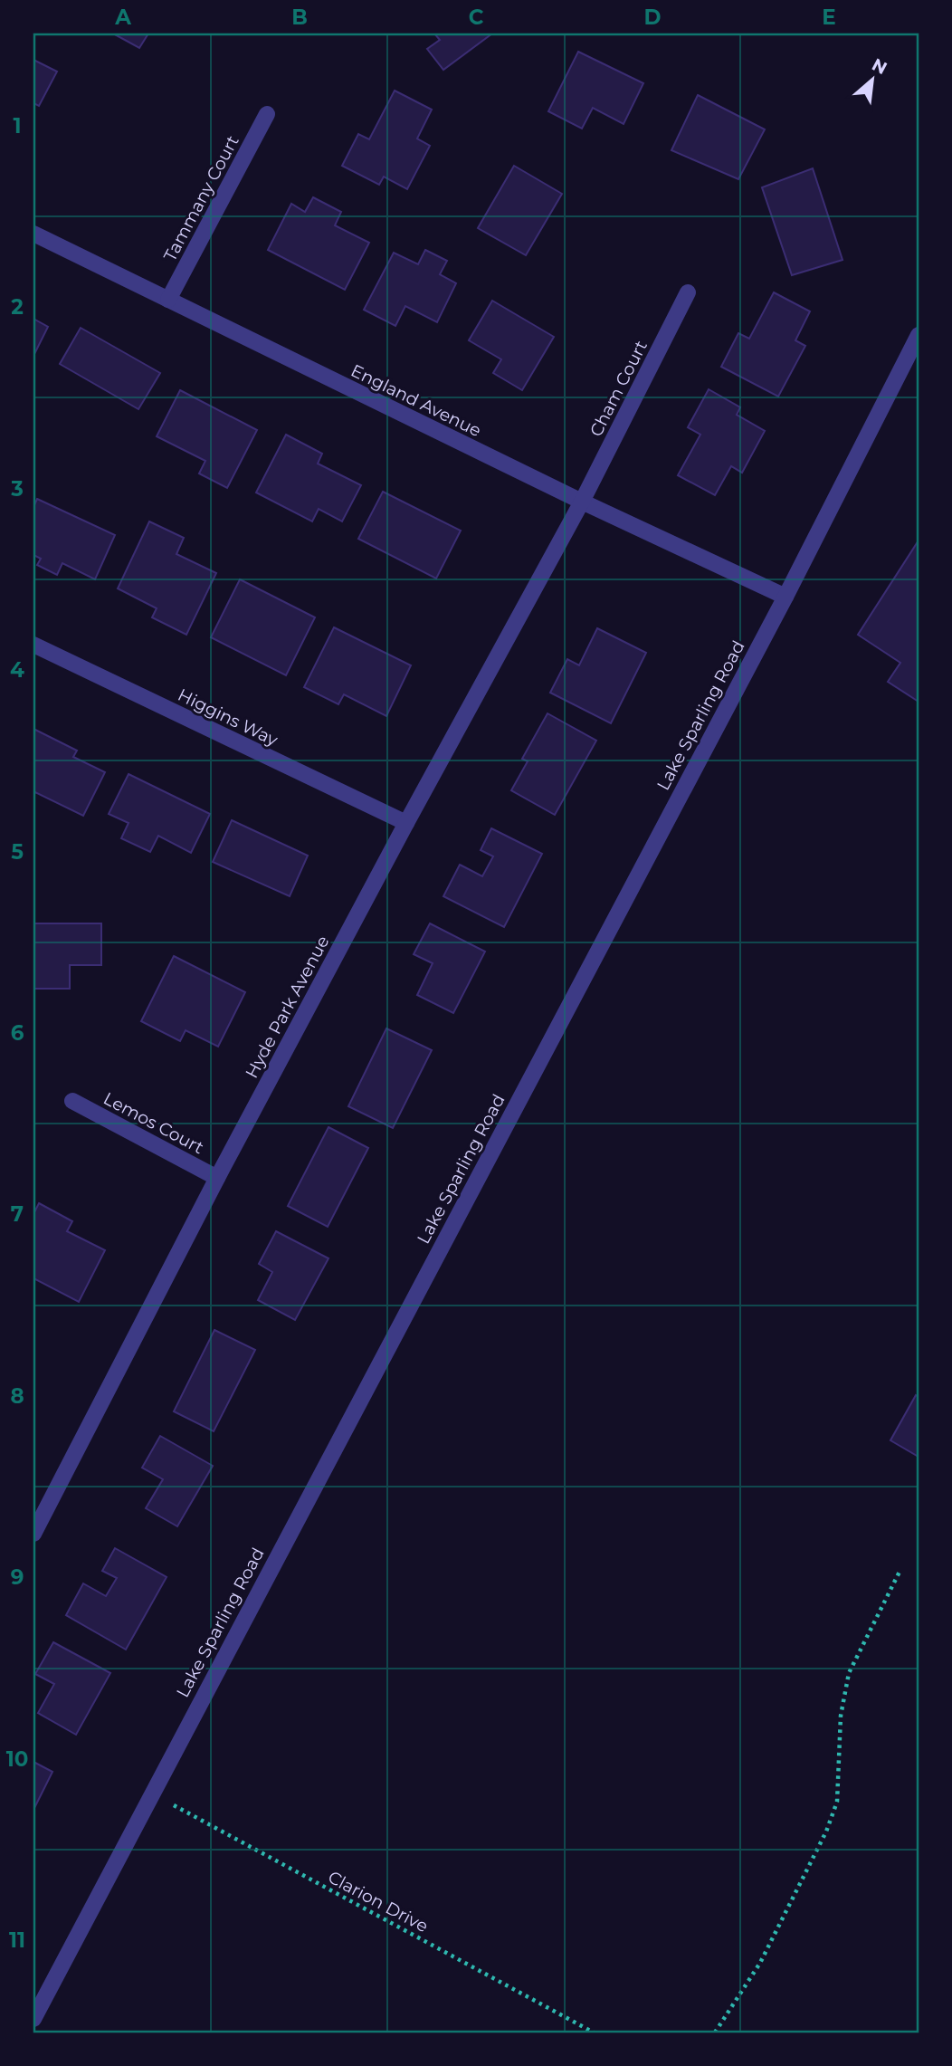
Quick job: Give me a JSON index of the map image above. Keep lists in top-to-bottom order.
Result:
{
  "streets": {
    "street": [
      "Tammany Court",
      "Cham Court",
      "England Avenue",
      "Lake Sparling Road",
      "Higgins Way",
      "Hyde Park Avenue",
      "Lemos Court"
    ],
    "path": ["Clarion Drive"]
  },
  "crossings": [
    ["Tammany Court", "England Avenue"],
    ["Cham Court", "England Avenue"],
    ["Cham Court", "Hyde Park Avenue"],
    ["England Avenue", "Lake Sparling Road"],
    ["England Avenue", "Hyde Park Avenue"],
    ["Lake Sparling Road", "Clarion Drive"],
    ["Higgins Way", "Hyde Park Avenue"],
    ["Hyde Park Avenue", "Lemos Court"]
  ],
  "north": "top right",
  "grid": {
    "columns": [
      "A",
      "B",
      "C",
      "D",
      "E"
    ],
    "rows": [
      "1",
      "2",
      "3",
      "4",
      "5",
      "6",
      "7",
      "8",
      "9",
      "10",
      "11"
    ]
  }
}
